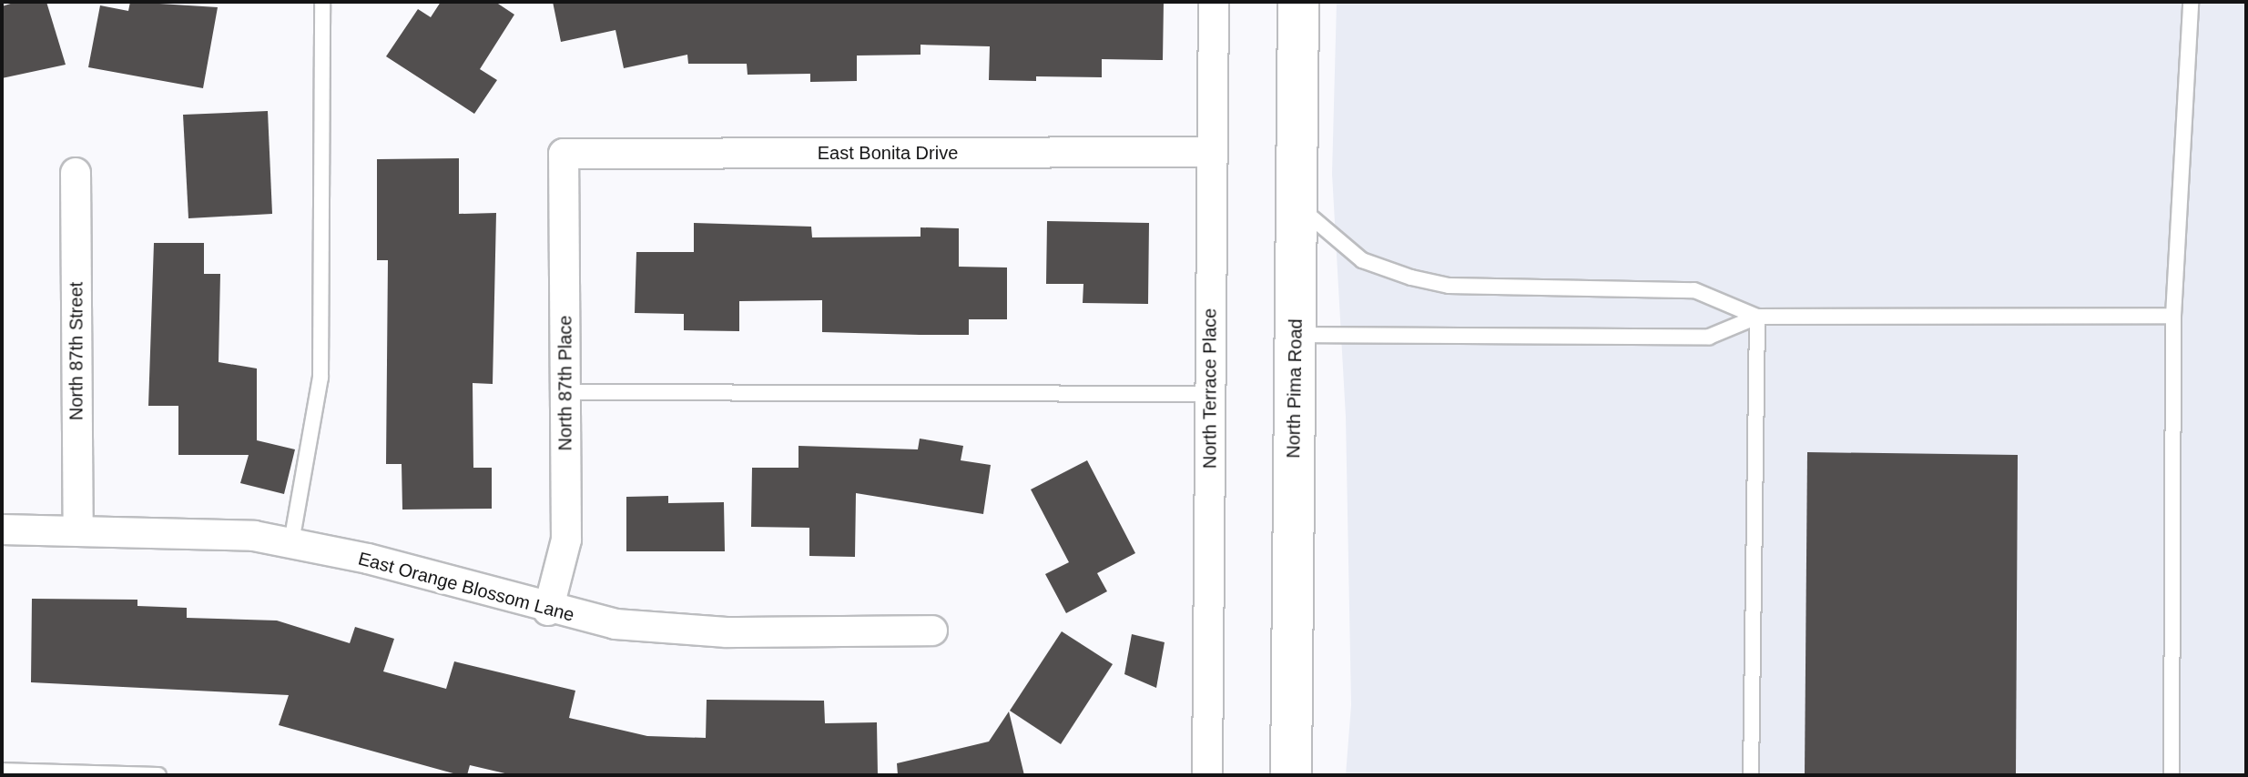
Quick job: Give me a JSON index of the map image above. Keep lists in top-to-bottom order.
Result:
{
  "streets": {
    "main road": ["North Pima Road"],
    "street": [
      "East Bonita Drive",
      "North 87th Street",
      "North 87th Place",
      "North Terrace Place",
      "East Orange Blossom Lane"
    ]
  },
  "crossings": [
    ["East Bonita Drive", "North 87th Place"],
    ["East Bonita Drive", "North Terrace Place"],
    ["North 87th Street", "East Orange Blossom Lane"],
    ["North 87th Place", "East Orange Blossom Lane"]
  ]
}
